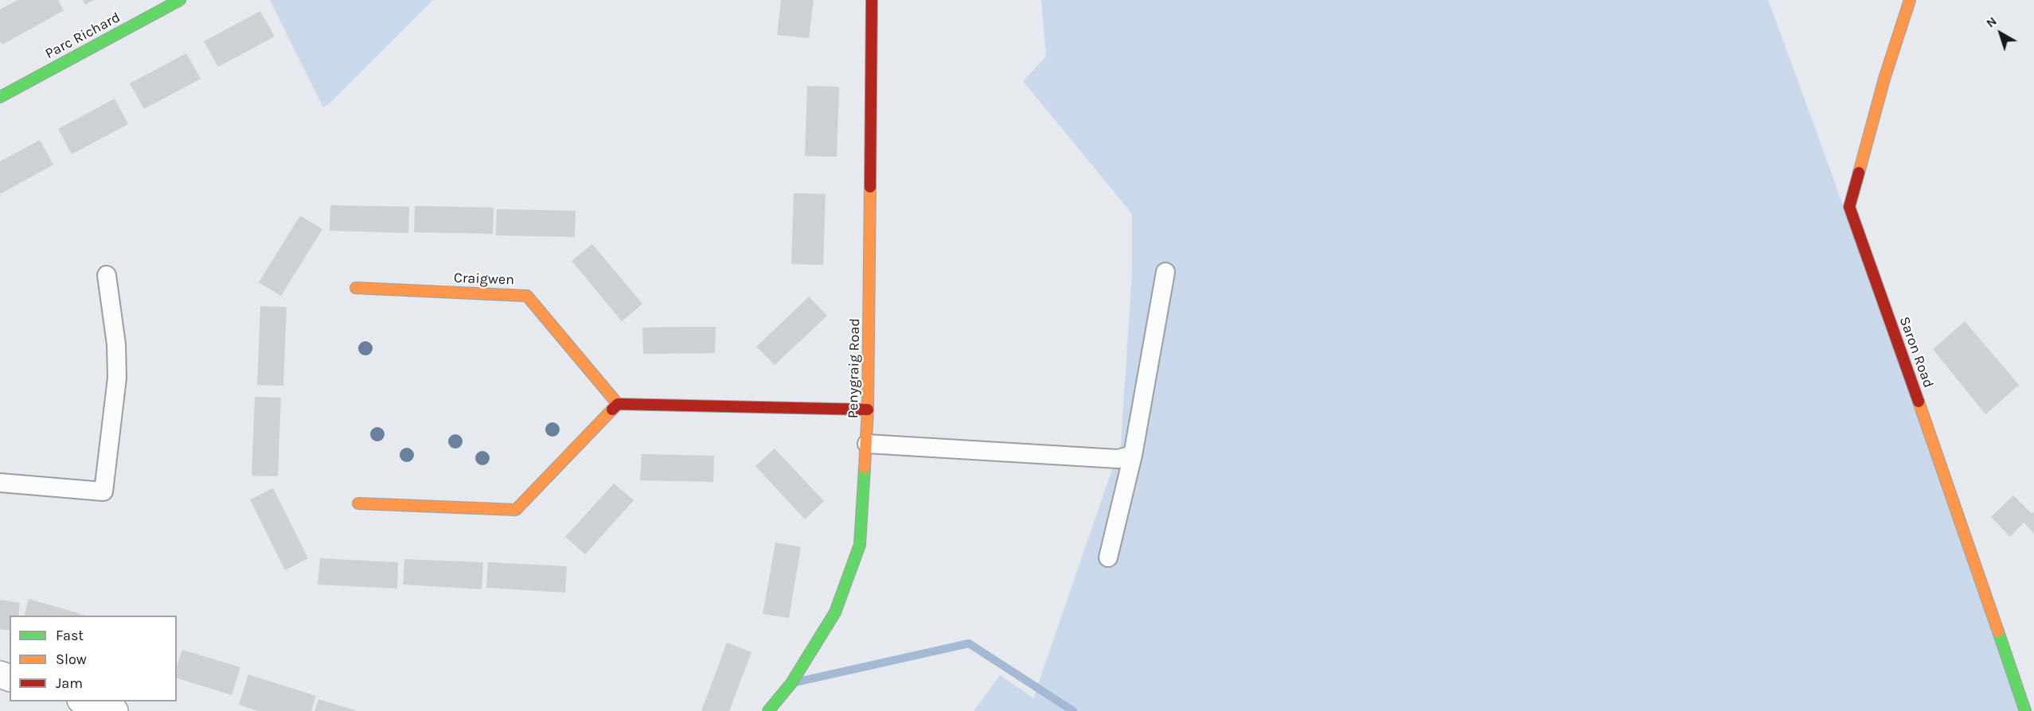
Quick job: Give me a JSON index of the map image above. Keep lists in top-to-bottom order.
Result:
{
  "streets": {
    "street": [
      "Parc Richard",
      "Craigwen",
      "Saron Road",
      "Penygraig Road"
    ]
  },
  "legend": ["Fast", "Slow", "Jam"],
  "north": "top left"
}
